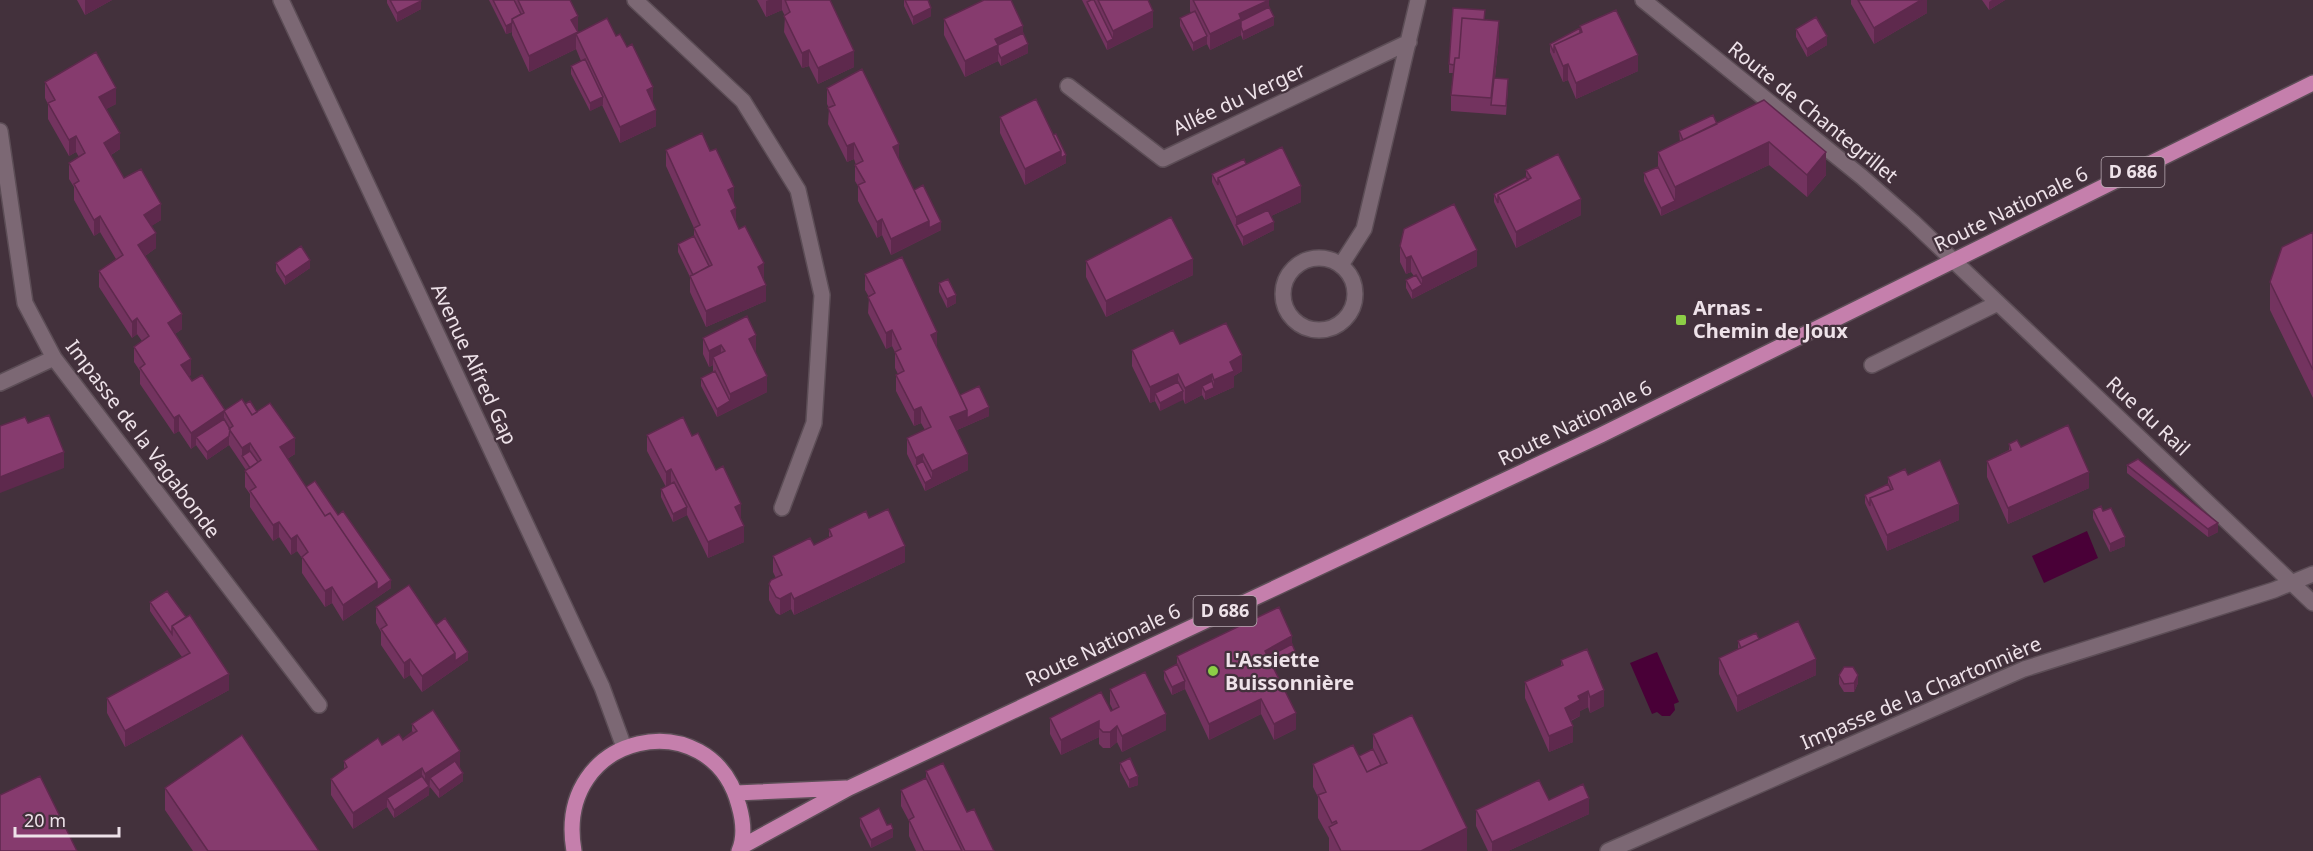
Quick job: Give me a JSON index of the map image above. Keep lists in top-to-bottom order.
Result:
{
  "streets": {
    "main road": ["D 686", "Route Nationale 6"],
    "street": [
      "Allée du Verger",
      "Route de Chantegrillet",
      "Avenue Alfred Gap",
      "Rue du Rail",
      "Impasse de la Vagabonde",
      "Impasse de la Chartonnière"
    ]
  },
  "crossings": [
    ["Route de Chantegrillet", "Route Nationale 6"],
    ["Route de Chantegrillet", "Rue du Rail"],
    ["Route Nationale 6", "Rue du Rail"],
    ["Rue du Rail", "Impasse de la Chartonnière"]
  ],
  "places": {
    "transit": ["Arnas - Chemin de Joux"],
    "other": ["L'Assiette Buissonnière"]
  },
  "scale_bar": "20 m"
}
